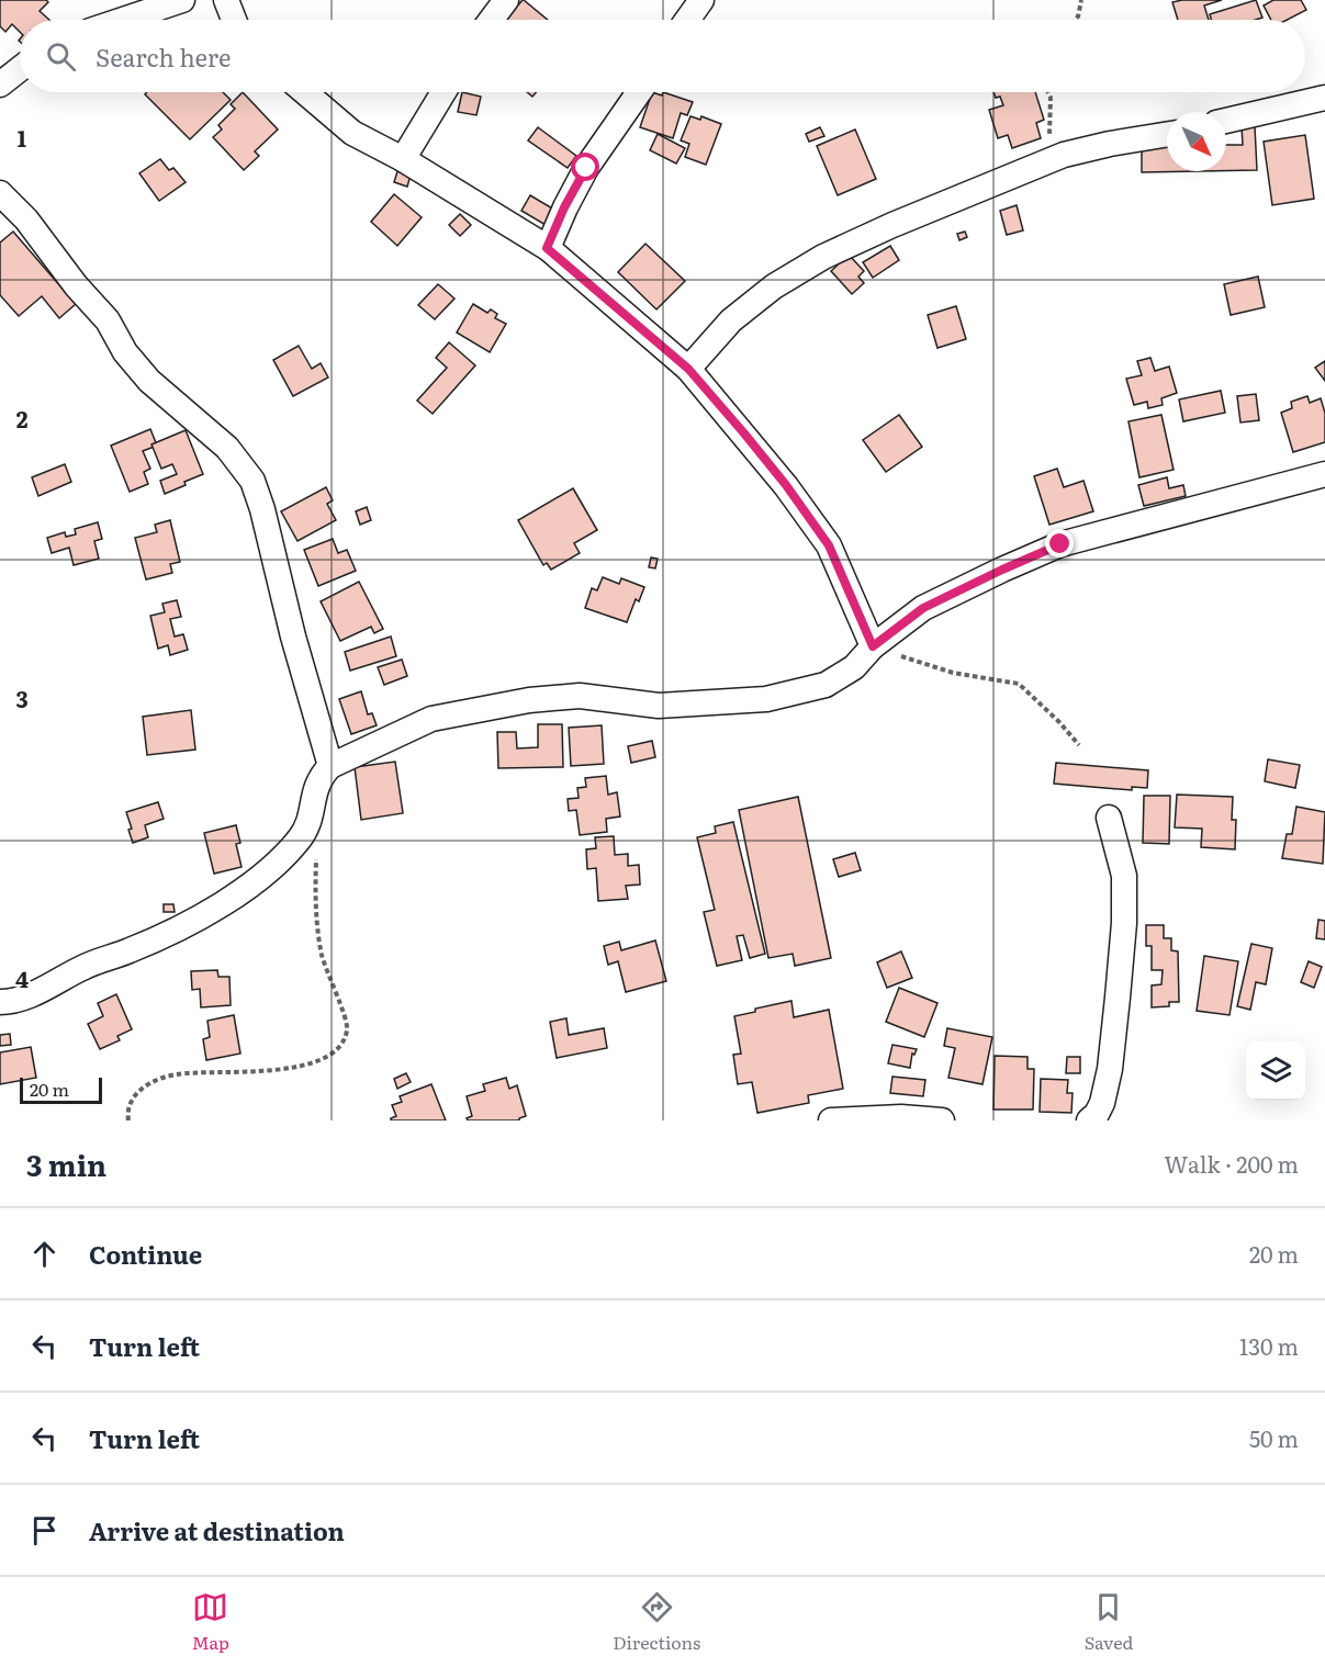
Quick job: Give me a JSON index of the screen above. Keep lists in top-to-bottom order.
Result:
{
  "scale_bar": "20 m",
  "north": "bottom right",
  "page": {
    "search": "Search here",
    "scale": "20 m",
    "heading": ["3 min", "Walk · 200 m"],
    "list": [
      ["Continue", "20 m"],
      ["Turn left", "130 m"],
      ["Turn left", "50 m"],
      "Arrive at destination"
    ],
    "nav": ["Map", "Directions", "Saved"]
  },
  "grid": {
    "rows": [
      "1",
      "2",
      "3",
      "4"
    ]
  }
}
